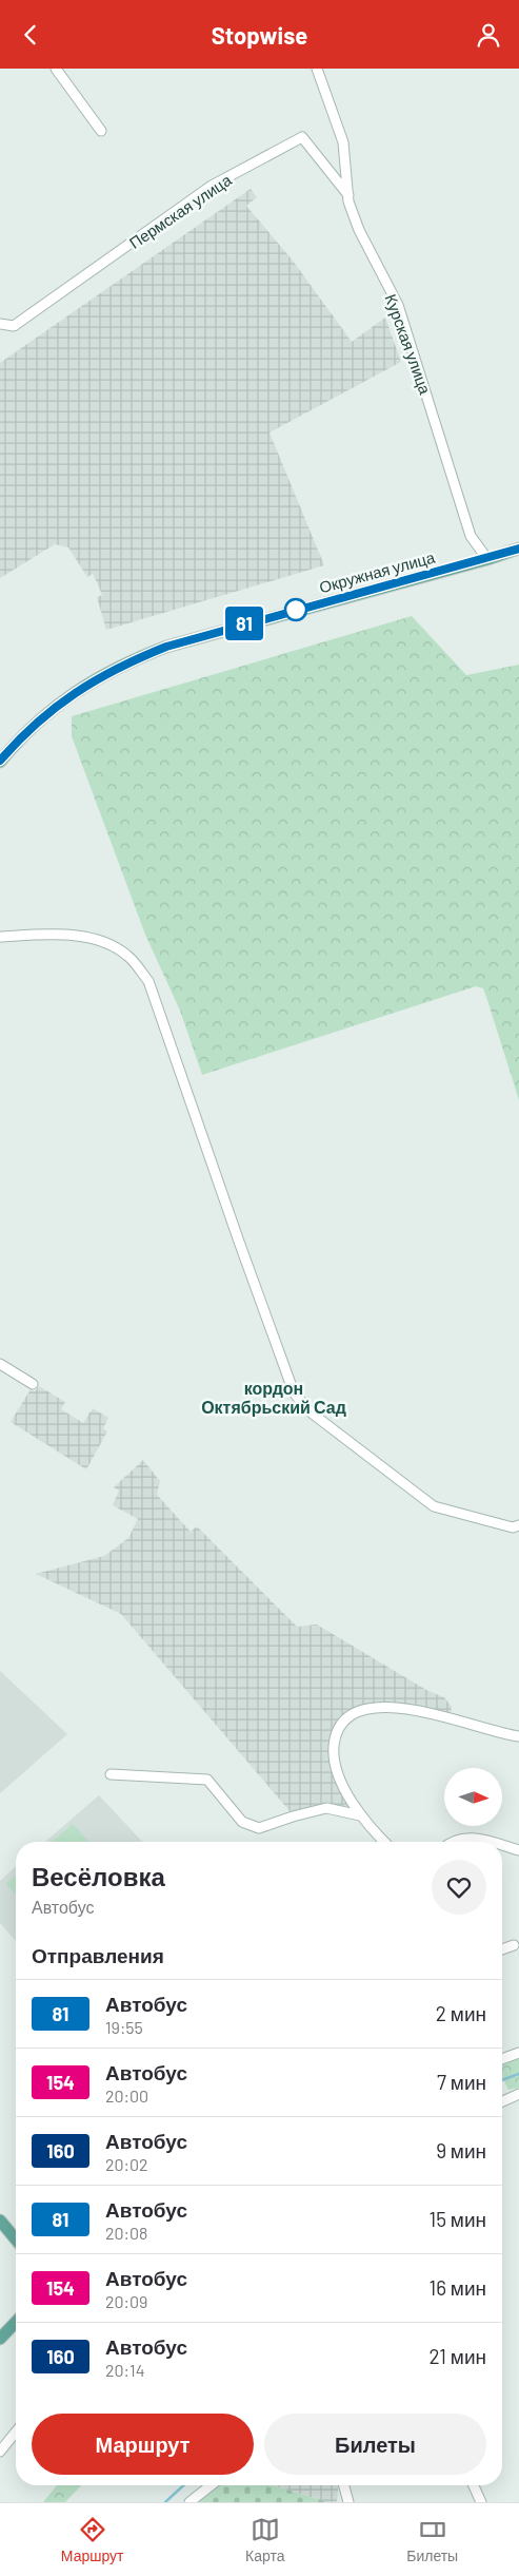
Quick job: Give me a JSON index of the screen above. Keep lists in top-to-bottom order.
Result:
{
  "streets": {
    "main road": ["Окружная улица"],
    "street": ["Пермская улица", "Курская улица"]
  },
  "crossings": [
    ["Пермская улица", "Курская улица"],
    ["Курская улица", "Окружная улица"]
  ],
  "districts": ["кордон Октябрьский Сад"],
  "lines": ["bus line 81"],
  "north": "right",
  "page": {
    "header": "Stopwise",
    "on_map": "81",
    "heading": [
      ["Весёловка", "Автобус"],
      "Отправления"
    ],
    "list": [
      {
        "mark": "81",
        "name": "Автобус",
        "note": "19:55",
        "value": "2 мин"
      },
      {
        "mark": "154",
        "name": "Автобус",
        "note": "20:00",
        "value": "7 мин"
      },
      {
        "mark": "160",
        "name": "Автобус",
        "note": "20:02",
        "value": "9 мин"
      },
      {
        "mark": "81",
        "name": "Автобус",
        "note": "20:08",
        "value": "15 мин"
      },
      {
        "mark": "154",
        "name": "Автобус",
        "note": "20:09",
        "value": "16 мин"
      },
      {
        "mark": "160",
        "name": "Автобус",
        "note": "20:14",
        "value": "21 мин"
      }
    ],
    "buttons": ["Маршрут", "Билеты"],
    "tabs": ["Маршрут", "Карта", "Билеты"]
  }
}
